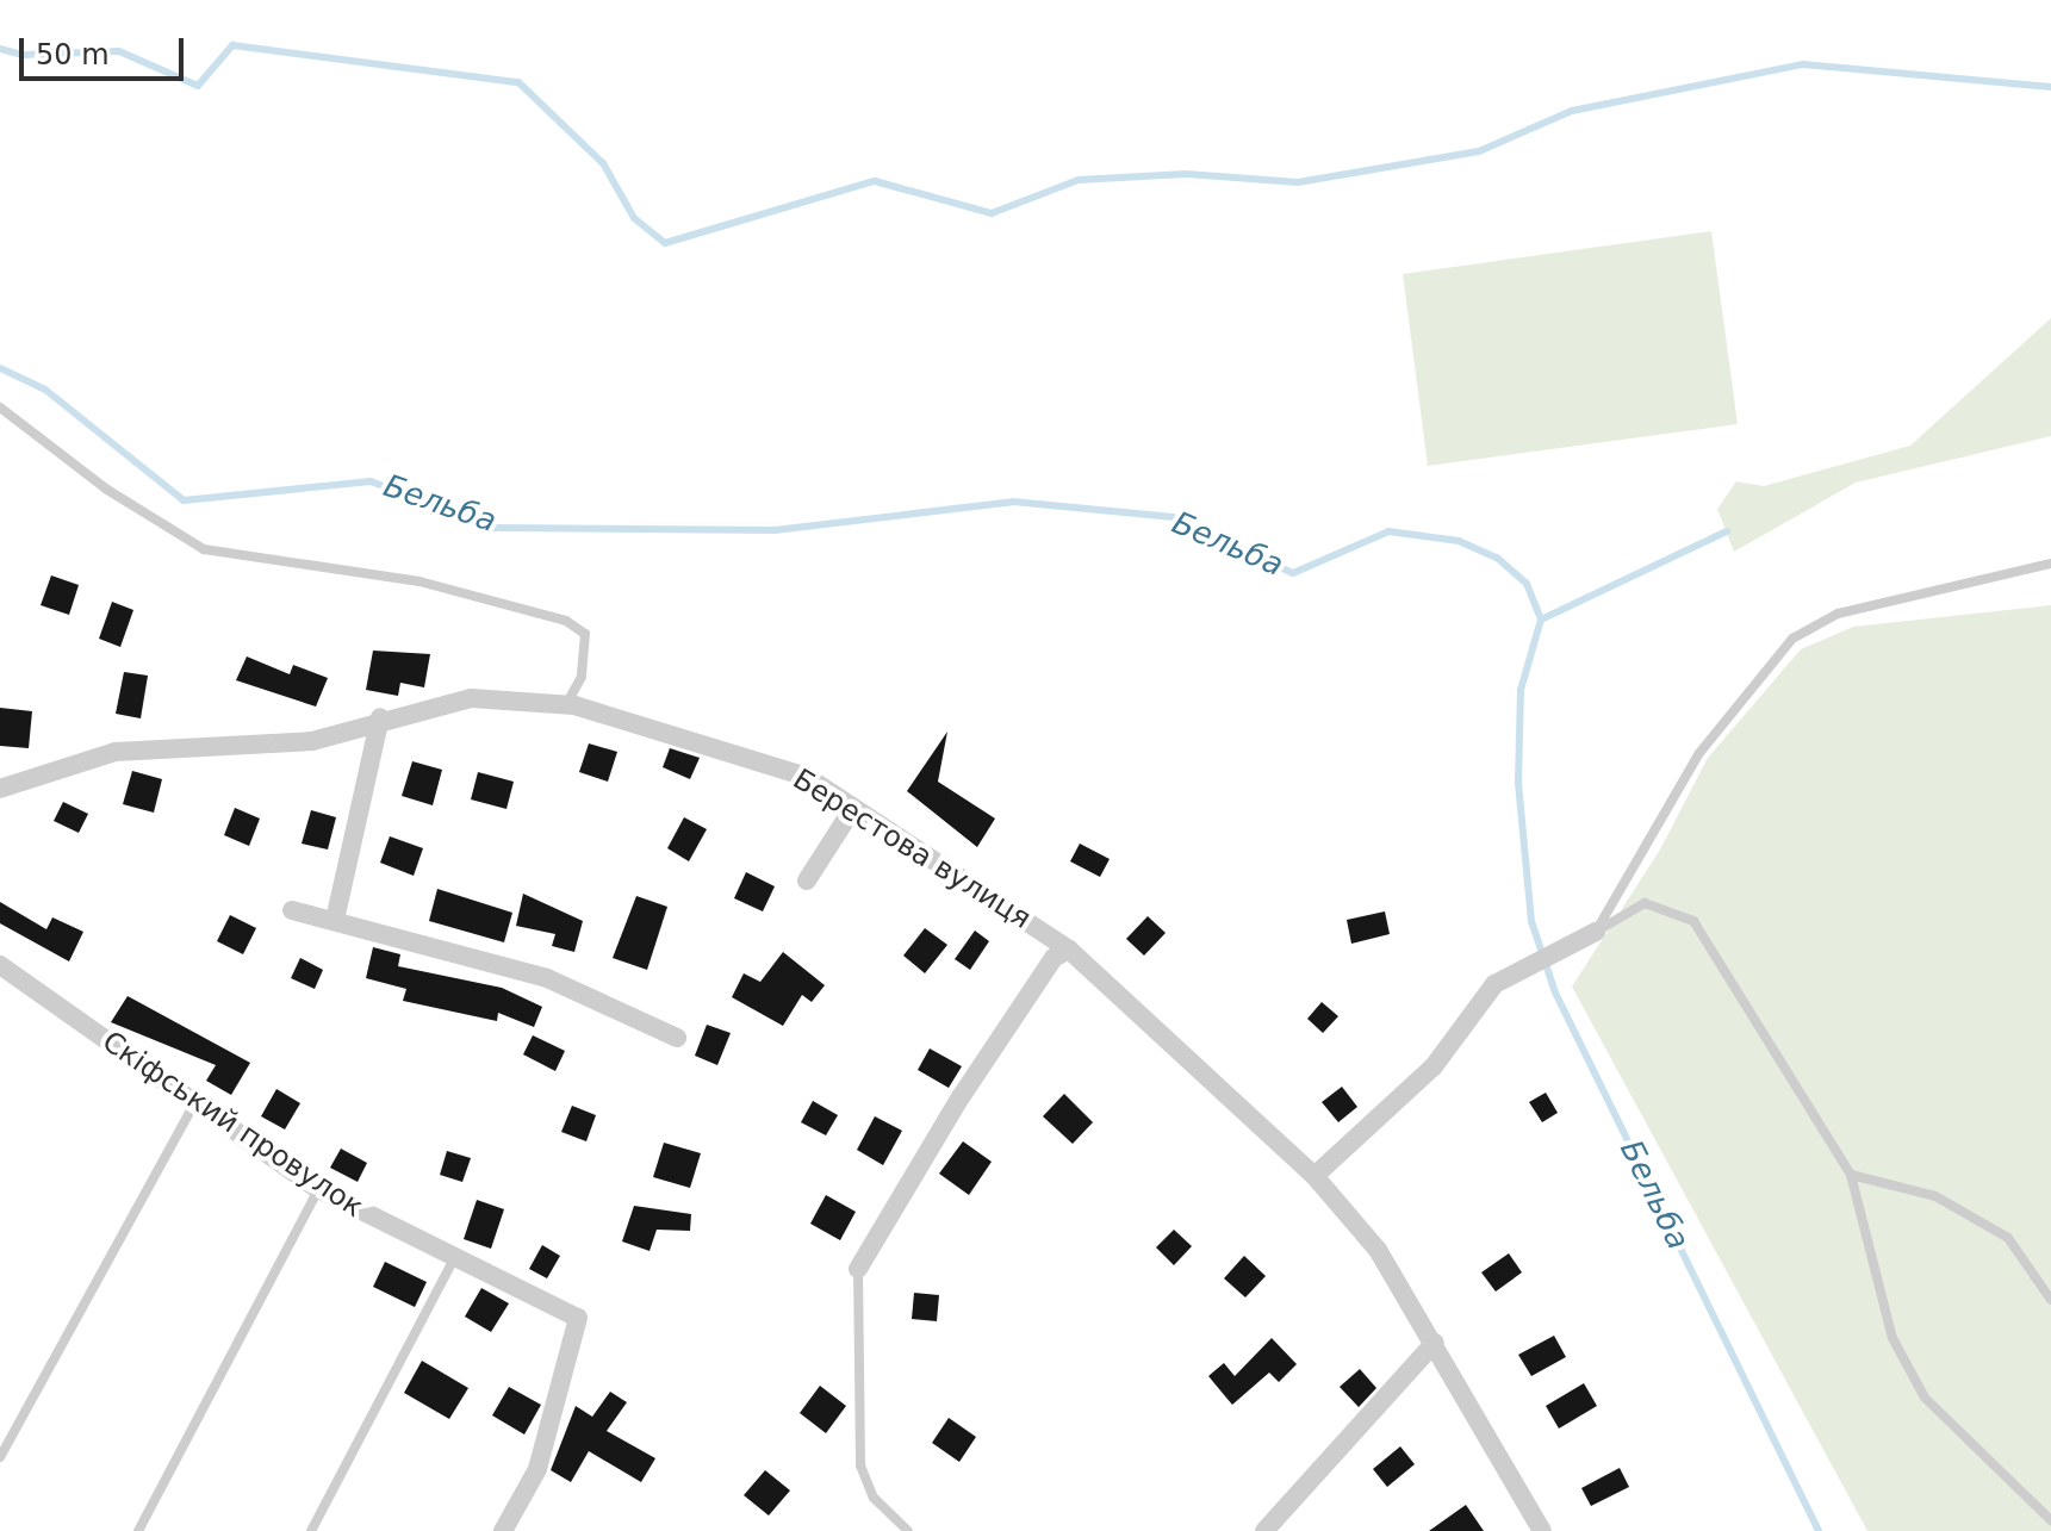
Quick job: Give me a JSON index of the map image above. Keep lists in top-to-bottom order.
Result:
{
  "streets": {
    "street": ["Берестова вулиця", "Скіфський провулок"]
  },
  "water": ["Бельба"],
  "scale_bar": "50 m"
}
